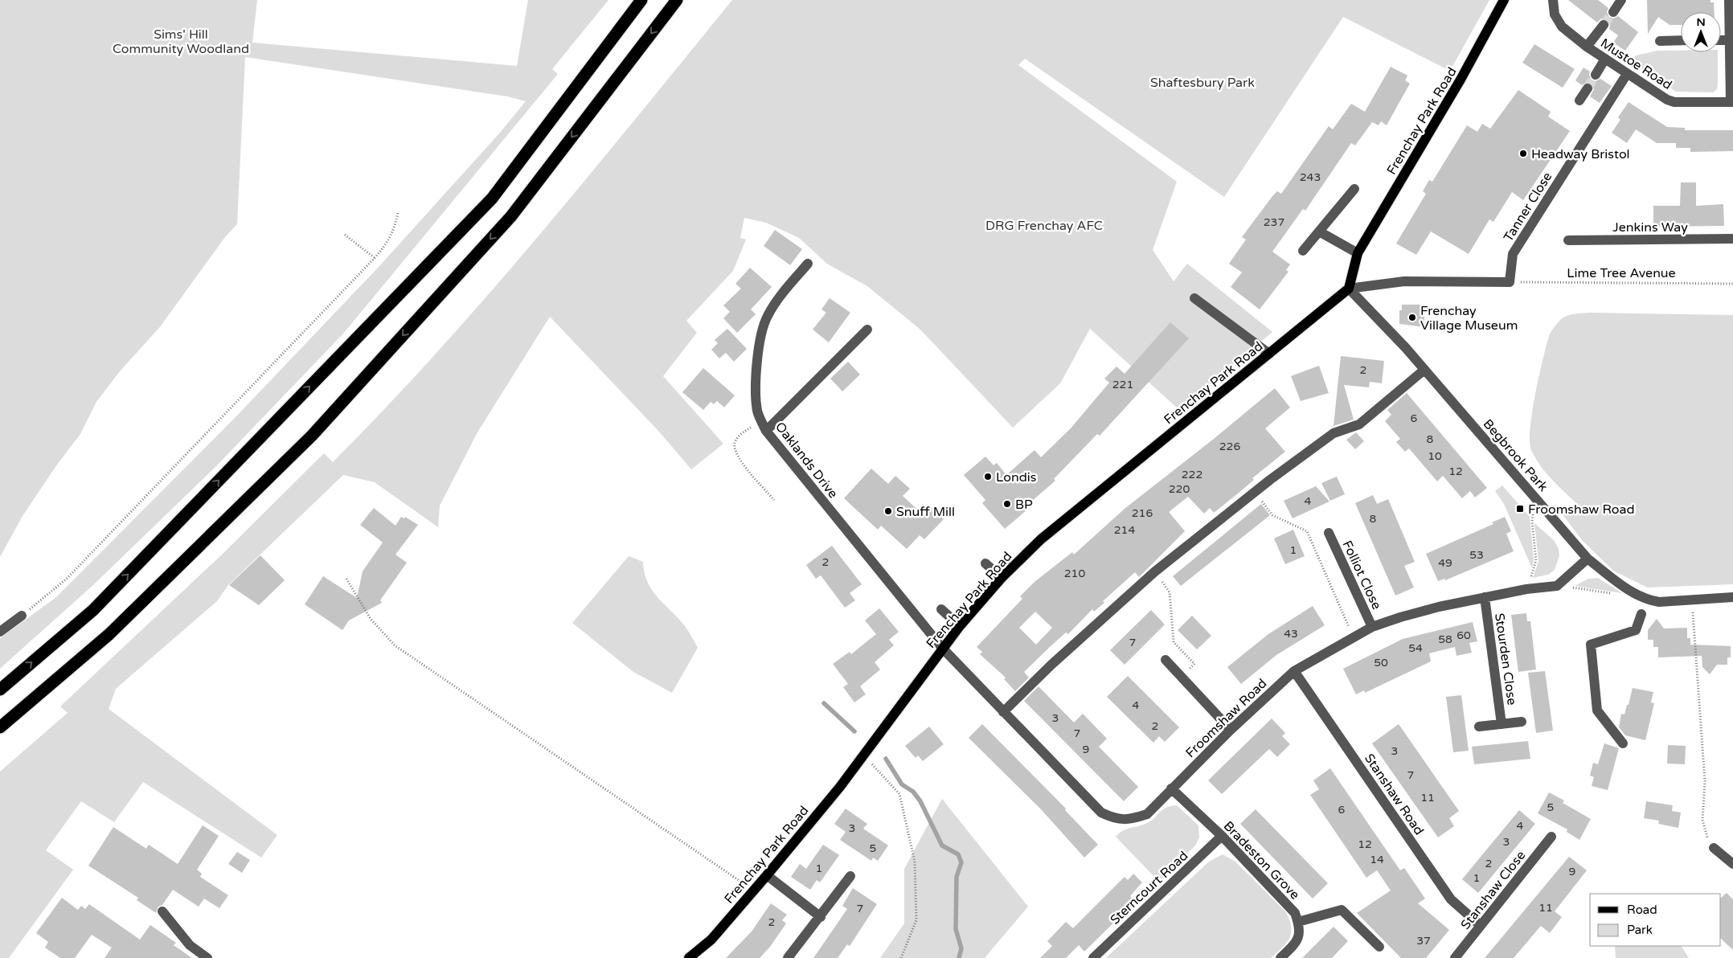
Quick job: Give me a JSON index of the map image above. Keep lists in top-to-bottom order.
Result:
{
  "streets": {
    "main road": ["Frenchay Park Road"],
    "street": [
      "Mustoe Road",
      "Tanner Close",
      "Jenkins Way",
      "Begbrook Park",
      "Oaklands Drive",
      "Folliot Close",
      "Stourden Close",
      "Froomshaw Road",
      "Stanshaw Road",
      "Bradeston Grove",
      "Sterncourt Road",
      "Stanshaw Close"
    ],
    "path": ["Lime Tree Avenue"]
  },
  "crossings": [
    ["Mustoe Road", "Tanner Close"],
    ["Frenchay Park Road", "Begbrook Park"],
    ["Frenchay Park Road", "Oaklands Drive"],
    ["Frenchay Park Road", "Froomshaw Road"],
    ["Tanner Close", "Lime Tree Avenue"],
    ["Oaklands Drive", "Froomshaw Road"],
    ["Folliot Close", "Froomshaw Road"],
    ["Stourden Close", "Froomshaw Road"],
    ["Froomshaw Road", "Stanshaw Road"],
    ["Froomshaw Road", "Bradeston Grove"],
    ["Stanshaw Road", "Stanshaw Close"],
    ["Bradeston Grove", "Sterncourt Road"]
  ],
  "parks": ["Sims' Hill Community Woodland", "Shaftesbury Park", "DRG Frenchay AFC"],
  "places": {
    "other": [
      "Headway Bristol",
      "Frenchay Village Museum",
      "Londis",
      "BP",
      "Snuff Mill"
    ],
    "transit": ["Froomshaw Road"]
  },
  "house_numbers": [
    "243",
    "237",
    "2",
    "221",
    "6",
    "8",
    "226",
    "10",
    "12",
    "222",
    "220",
    "4",
    "216",
    "8",
    "214",
    "1",
    "53",
    "2",
    "49",
    "210",
    "43",
    "60",
    "58",
    "7",
    "54",
    "50",
    "4",
    "3",
    "2",
    "7",
    "9",
    "3",
    "7",
    "11",
    "5",
    "6",
    "4",
    "3",
    "3",
    "12",
    "5",
    "14",
    "2",
    "1",
    "9",
    "1",
    "11",
    "7",
    "2",
    "37"
  ],
  "legend": ["Road", "Park"],
  "north": "top"
}
